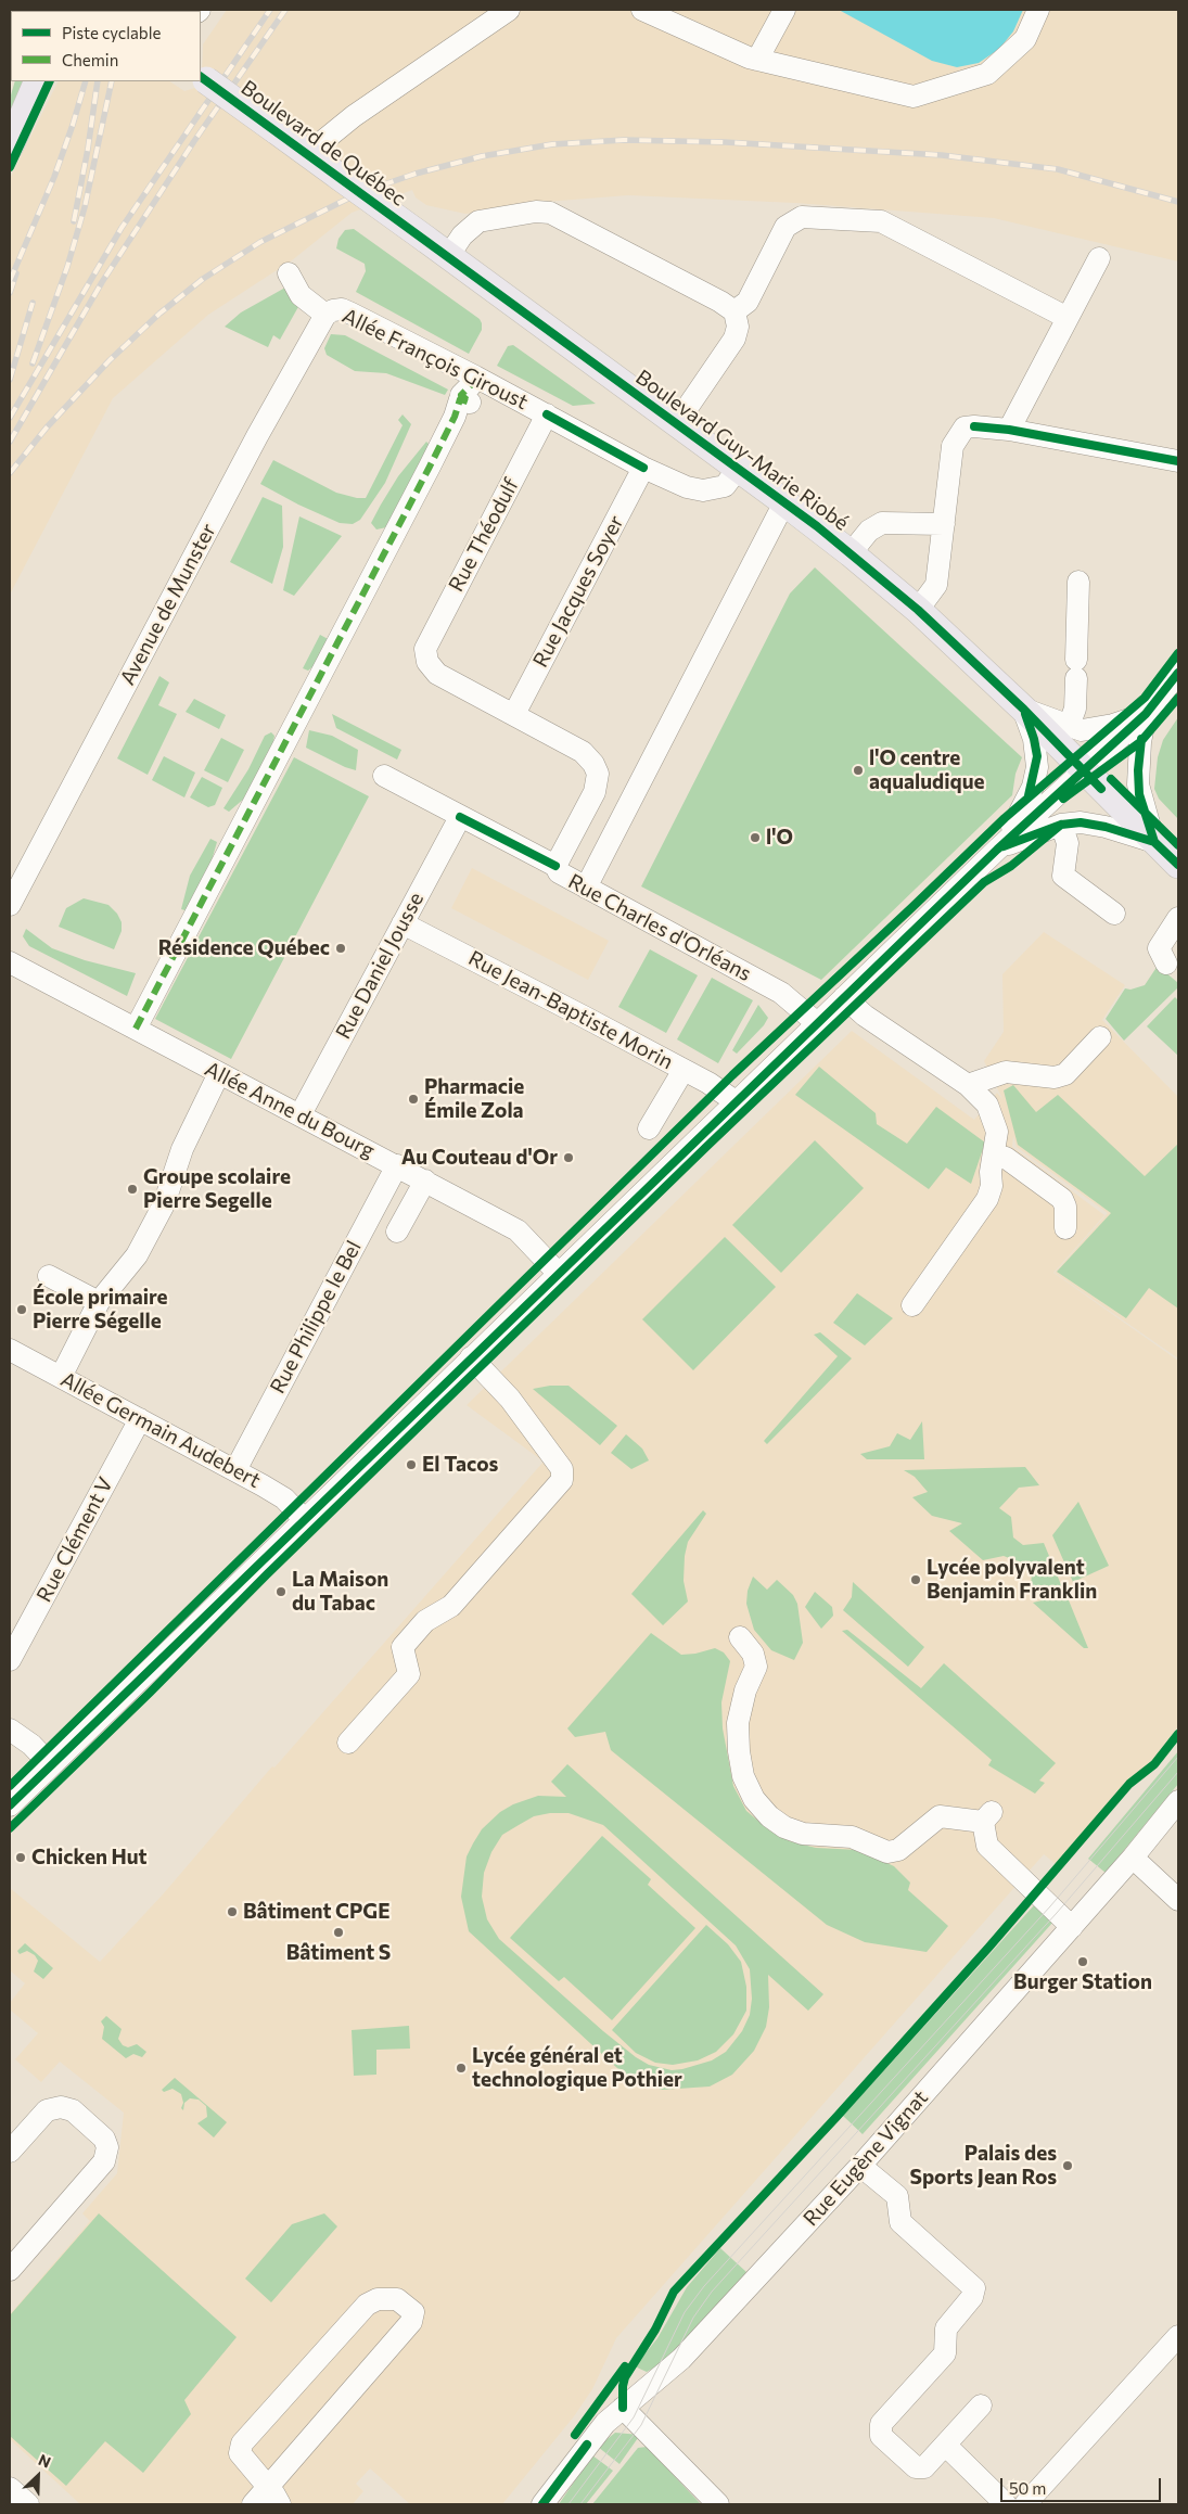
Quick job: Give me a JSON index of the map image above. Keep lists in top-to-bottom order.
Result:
{
  "streets": {
    "main road": ["Boulevard de Québec", "Boulevard Guy-Marie Riobé"],
    "street": [
      "Allée François Giroust",
      "Rue Théodulf",
      "Rue Jacques Soyer",
      "Avenue de Munster",
      "Rue Charles d'Orléans",
      "Rue Daniel Jousse",
      "Rue Jean-Baptiste Morin",
      "Allée Anne du Bourg",
      "Rue Philippe le Bel",
      "Allée Germain Audebert",
      "Rue Clément V",
      "Rue Eugène Vignat"
    ]
  },
  "crossings": [
    ["Boulevard de Québec", "Boulevard Guy-Marie Riobé"],
    ["Allée François Giroust", "Boulevard Guy-Marie Riobé"],
    ["Allée François Giroust", "Rue Théodulf"],
    ["Allée François Giroust", "Rue Jacques Soyer"],
    ["Allée François Giroust", "Avenue de Munster"],
    ["Rue Théodulf", "Rue Jacques Soyer"],
    ["Rue Charles d'Orléans", "Rue Daniel Jousse"],
    ["Rue Daniel Jousse", "Rue Jean-Baptiste Morin"],
    ["Rue Daniel Jousse", "Allée Anne du Bourg"],
    ["Allée Anne du Bourg", "Rue Philippe le Bel"],
    ["Rue Philippe le Bel", "Allée Germain Audebert"],
    ["Allée Germain Audebert", "Rue Clément V"]
  ],
  "places": [
    "l'O centre aqualudique",
    "l'O",
    "Résidence Québec",
    "Pharmacie Émile Zola",
    "Au Couteau d'Or",
    "Groupe scolaire Pierre Segelle",
    "École primaire Pierre Ségelle",
    "El Tacos",
    "Lycée polyvalent Benjamin Franklin",
    "La Maison du Tabac",
    "Chicken Hut",
    "Bâtiment CPGE",
    "Bâtiment S",
    "Burger Station",
    "Lycée général et technologique Pothier",
    "Palais des Sports Jean Ros"
  ],
  "legend": ["Piste cyclable", "Chemin"],
  "scale_bar": "50 m",
  "north": "top right"
}
